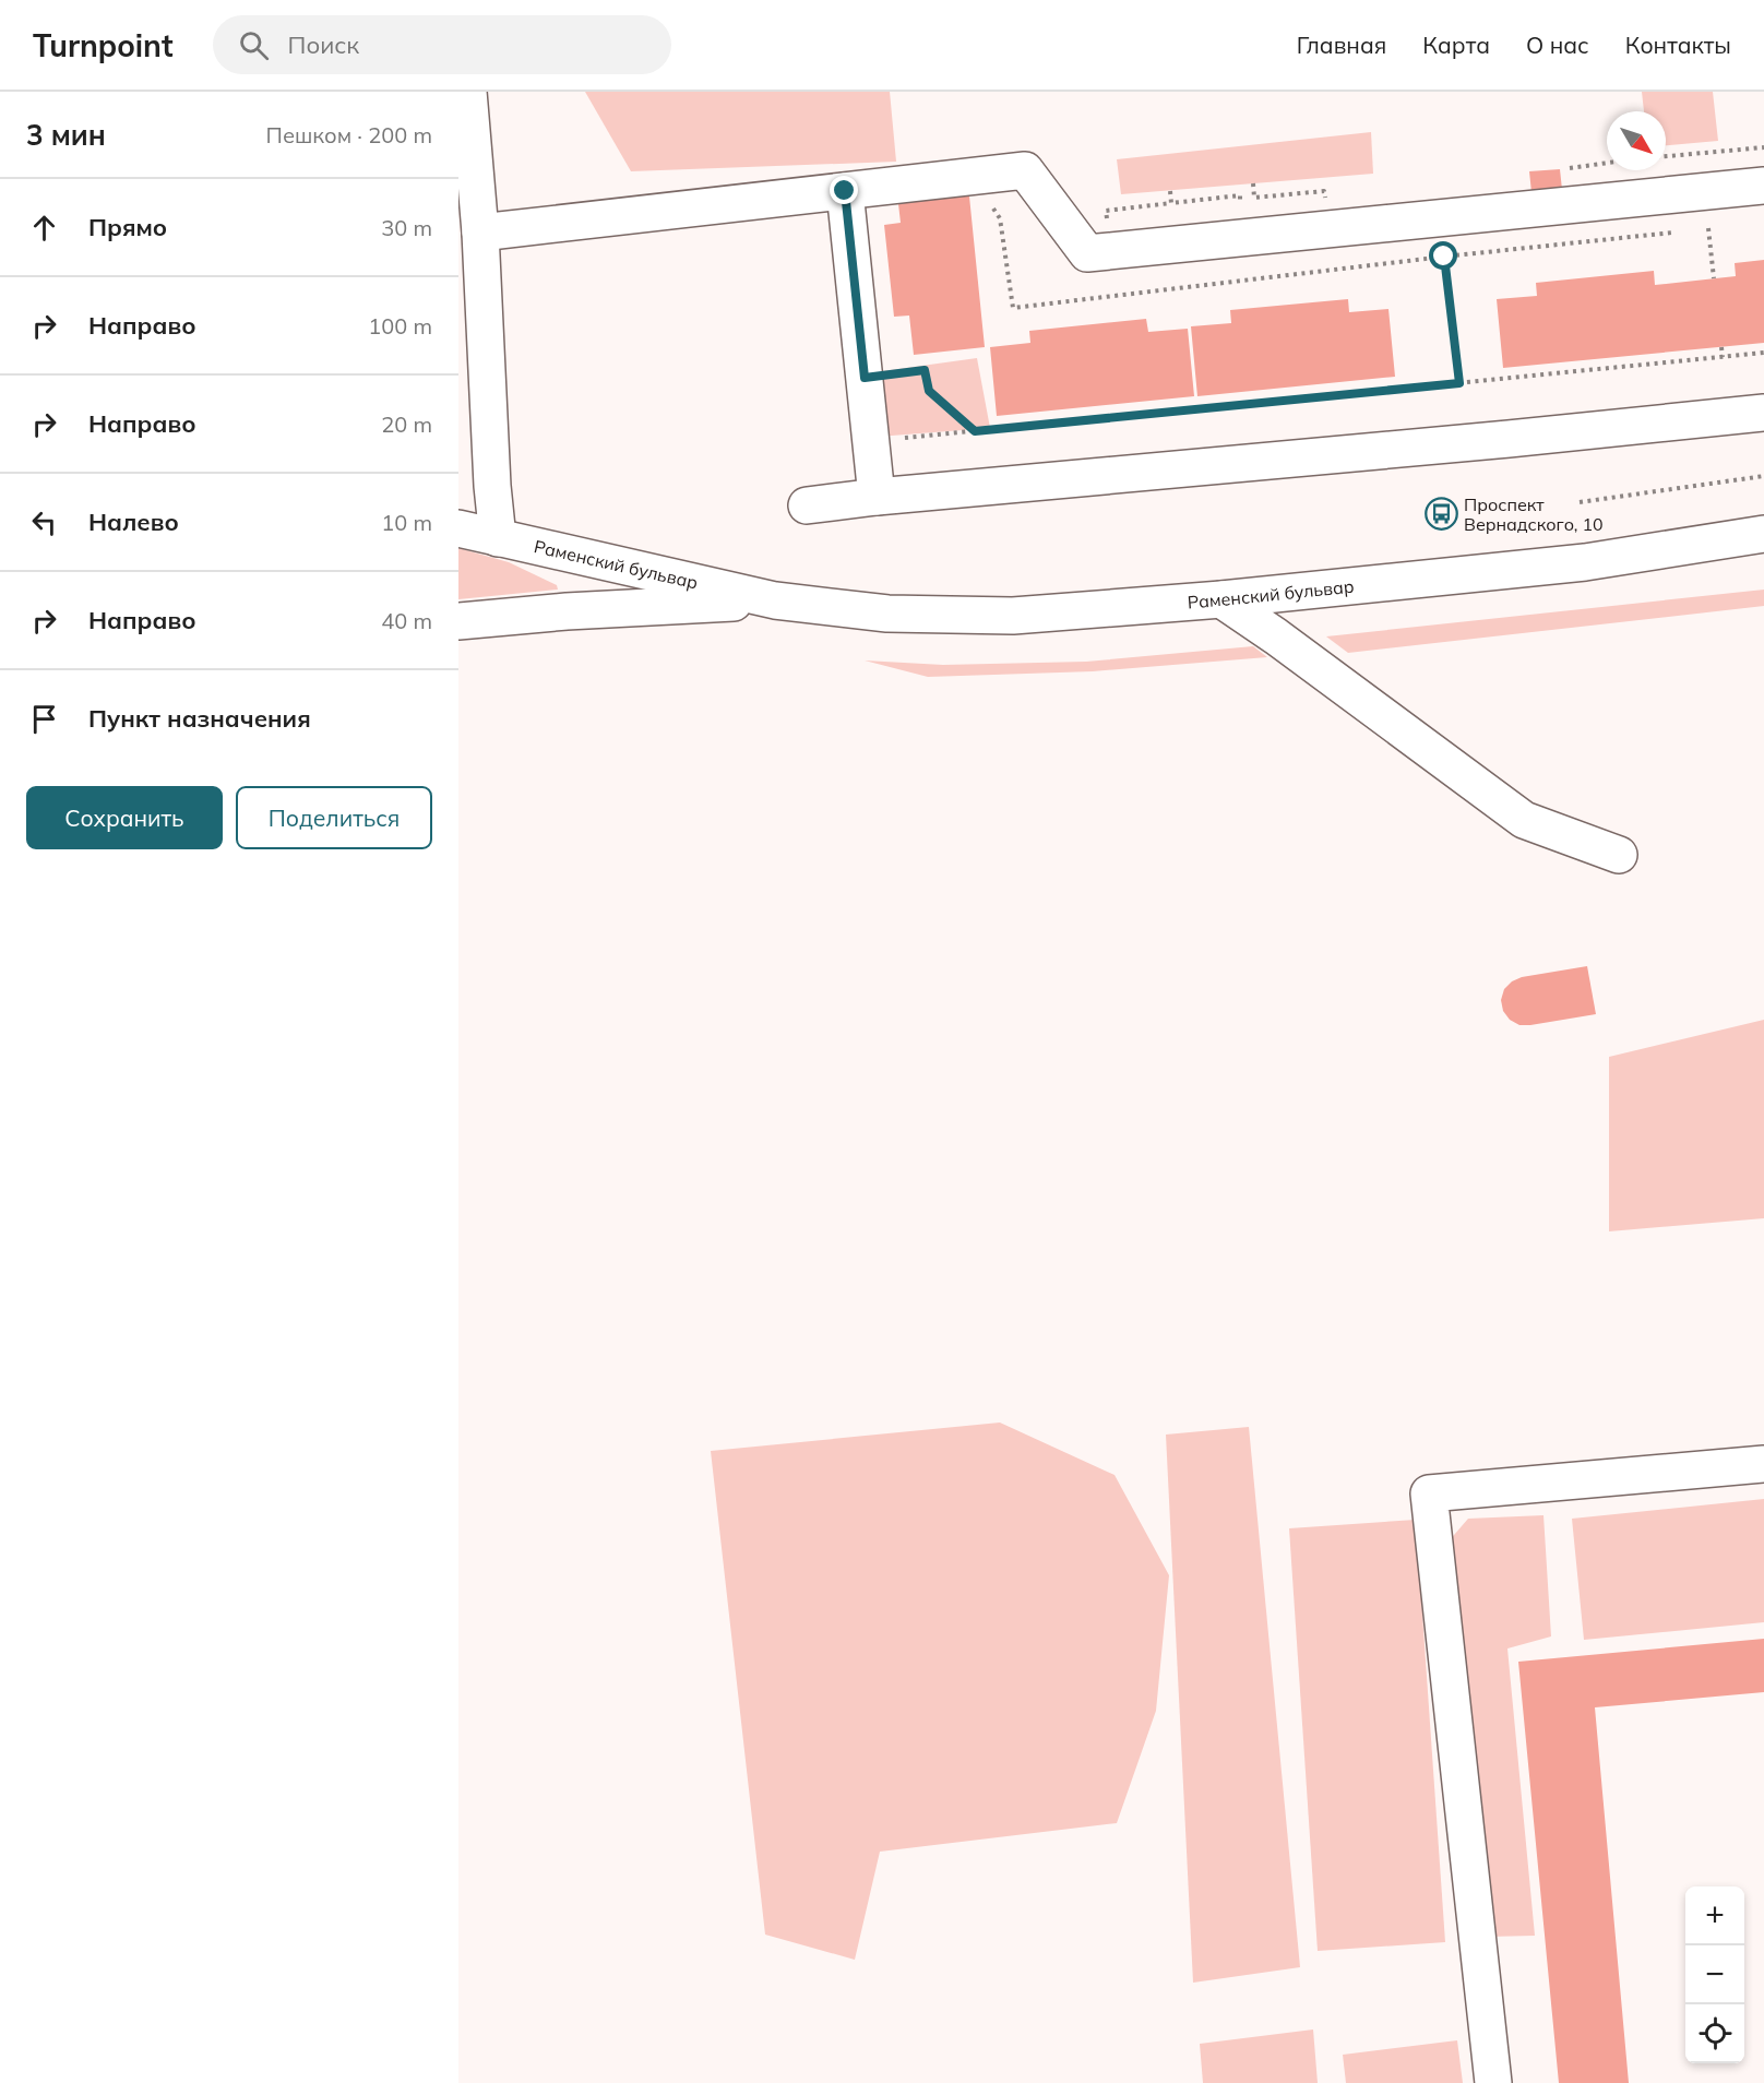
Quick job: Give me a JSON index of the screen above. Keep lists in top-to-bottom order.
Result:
{
  "streets": {
    "street": ["Раменский бульвар"]
  },
  "places": {
    "bus stop": ["Проспект Вернадского, 10"]
  },
  "north": "bottom right",
  "page": {
    "header": "Turnpoint",
    "search": "Поиск",
    "nav": [
      "Главная",
      "Карта",
      "О нас",
      "Контакты"
    ],
    "heading": ["3 мин", "Пешком · 200 m"],
    "list": [
      ["Прямо", "30 m"],
      ["Направо", "100 m"],
      ["Направо", "20 m"],
      ["Налево", "10 m"],
      ["Направо", "40 m"],
      "Пункт назначения"
    ],
    "buttons": ["Сохранить", "Поделиться"],
    "map_buttons": ["+", "−"]
  }
}
